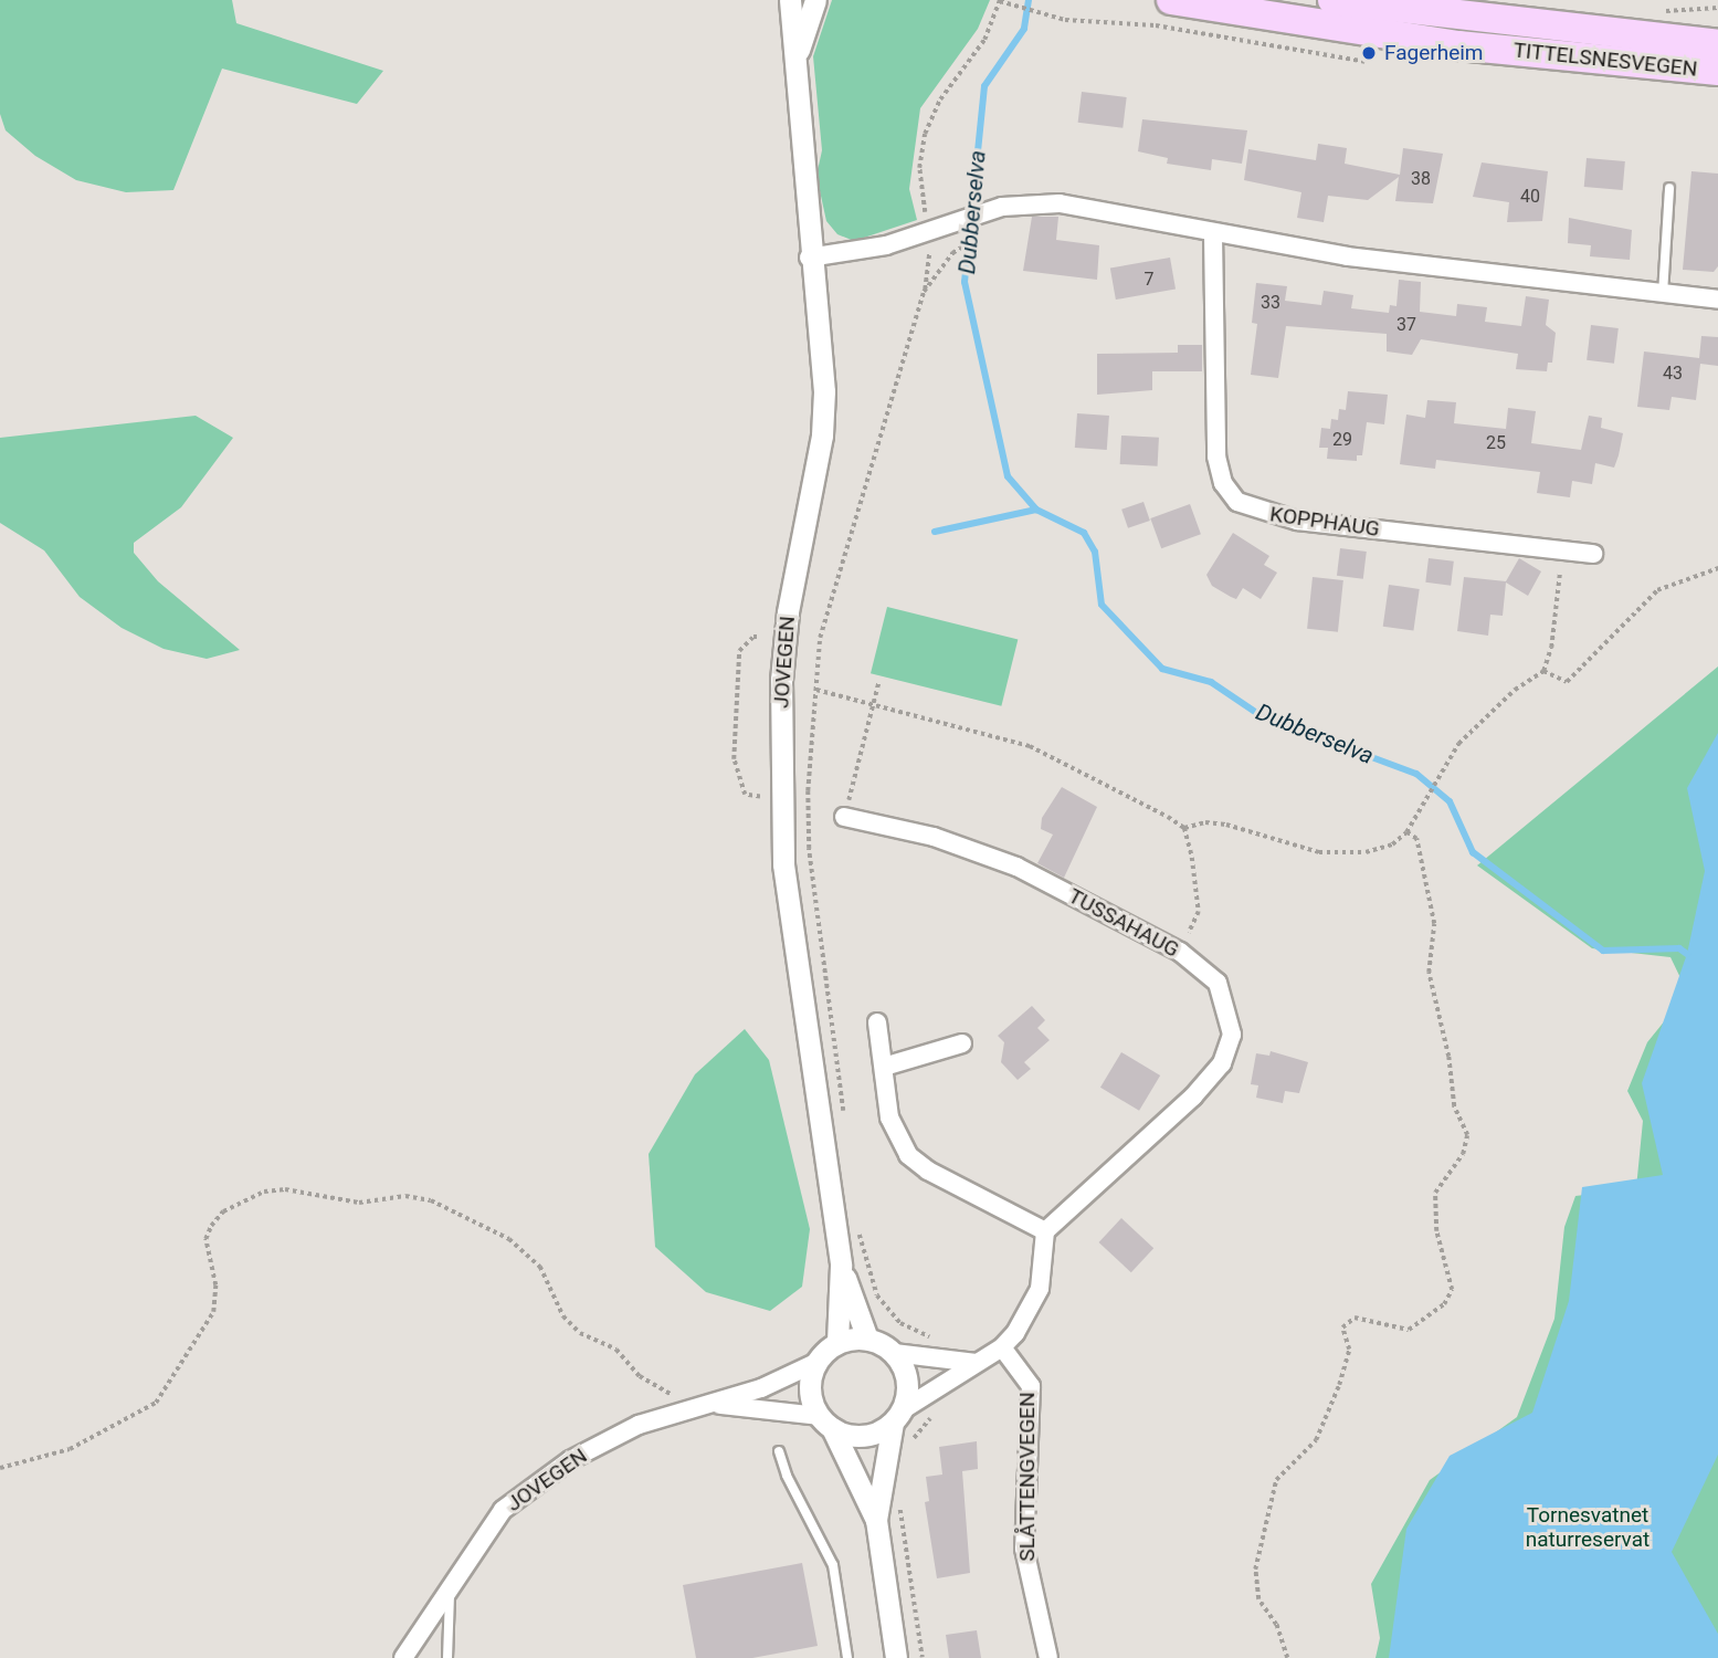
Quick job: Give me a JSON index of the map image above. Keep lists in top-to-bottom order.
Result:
{
  "streets": {
    "main road": ["TITTELSNESVEGEN"],
    "street": [
      "KOPPHAUG",
      "JOVEGEN",
      "TUSSAHAUG",
      "SLÅTTENGVEGEN"
    ]
  },
  "water": ["Dubberselva"],
  "parks": ["Tornesvatnet naturreservat"],
  "places": ["Fagerheim"],
  "house_numbers": [
    "38",
    "40",
    "7",
    "33",
    "37",
    "43",
    "29",
    "25"
  ]
}
